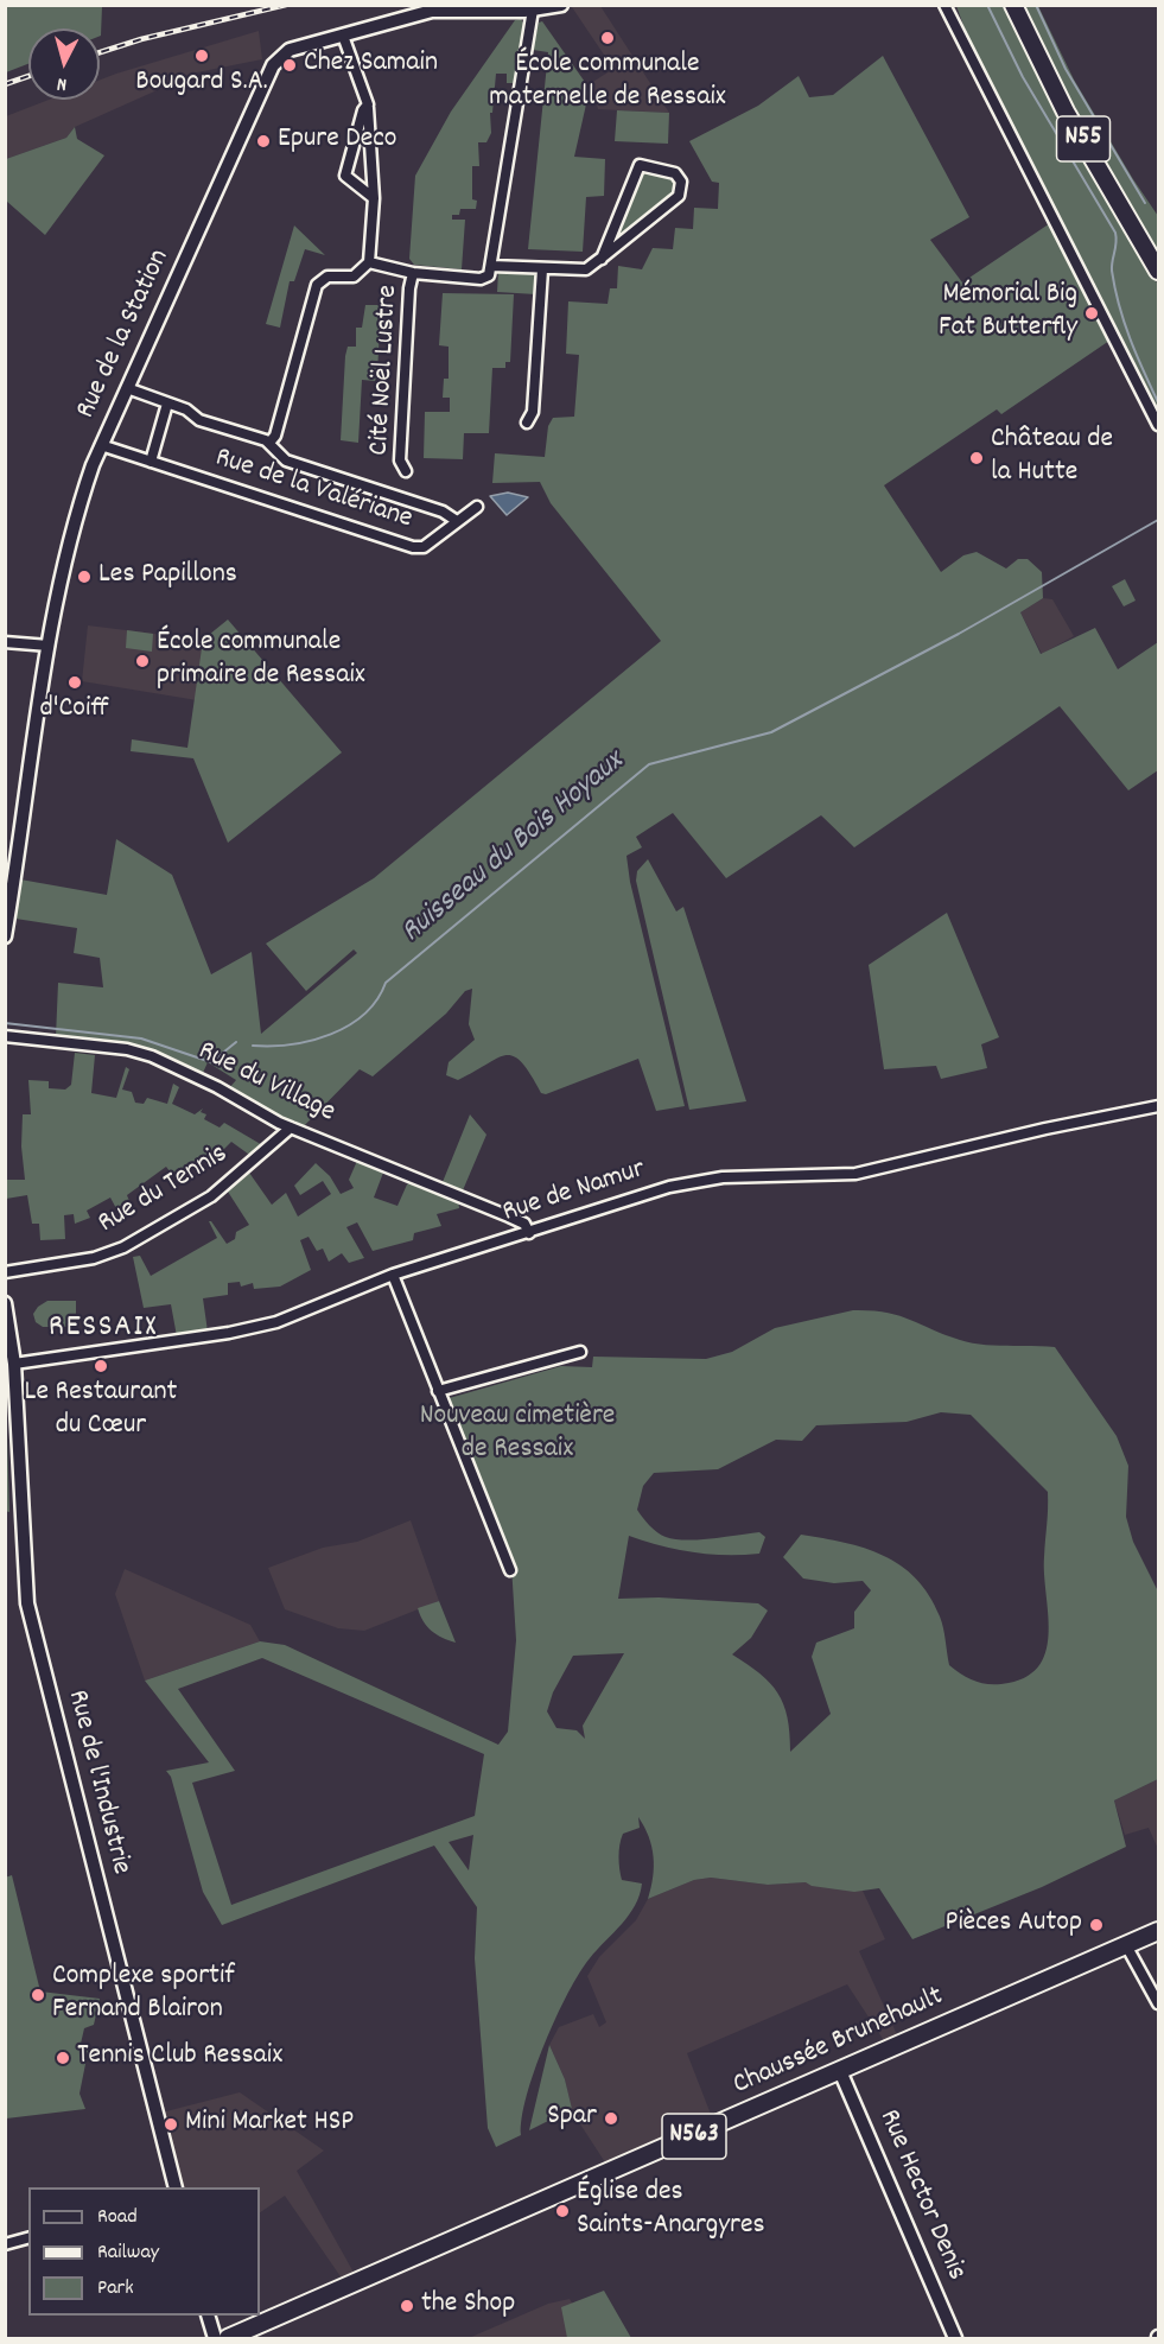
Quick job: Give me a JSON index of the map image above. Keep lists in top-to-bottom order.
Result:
{
  "streets": {
    "main road": ["N55", "Chaussée Brunehault", "N563"],
    "street": [
      "Rue de la Station",
      "Cité Noël Lustre",
      "Rue de la Valériane",
      "Rue du Village",
      "Rue du Tennis",
      "Rue de Namur",
      "Rue de l'Industrie",
      "Rue Hector Denis"
    ]
  },
  "crossings": [
    ["Rue de la Station", "Rue de la Valériane"],
    ["Rue du Village", "Rue du Tennis"],
    ["Rue du Village", "Rue de Namur"],
    ["Rue de Namur", "Rue de l'Industrie"],
    ["Chaussée Brunehault", "Rue Hector Denis"]
  ],
  "districts": ["RESSAIX"],
  "water": ["Ruisseau du Bois Hoyaux"],
  "parks": ["Nouveau cimetière de Ressaix"],
  "places": [
    "École communale maternelle de Ressaix",
    "Bougard S.A.",
    "Chez Samain",
    "Epure Deco",
    "Mémorial Big Fat Butterfly",
    "Château de la Hutte",
    "Les Papillons",
    "École communale primaire de Ressaix",
    "d'Coiff",
    "Le Restaurant du Cœur",
    "Pièces Autop",
    "Complexe sportif Fernand Blairon",
    "Tennis Club Ressaix",
    "Spar",
    "Mini Market HSP",
    "Église des Saints-Anargyres",
    "the Shop"
  ],
  "legend": ["Road", "Railway", "Park"],
  "north": "bottom"
}
